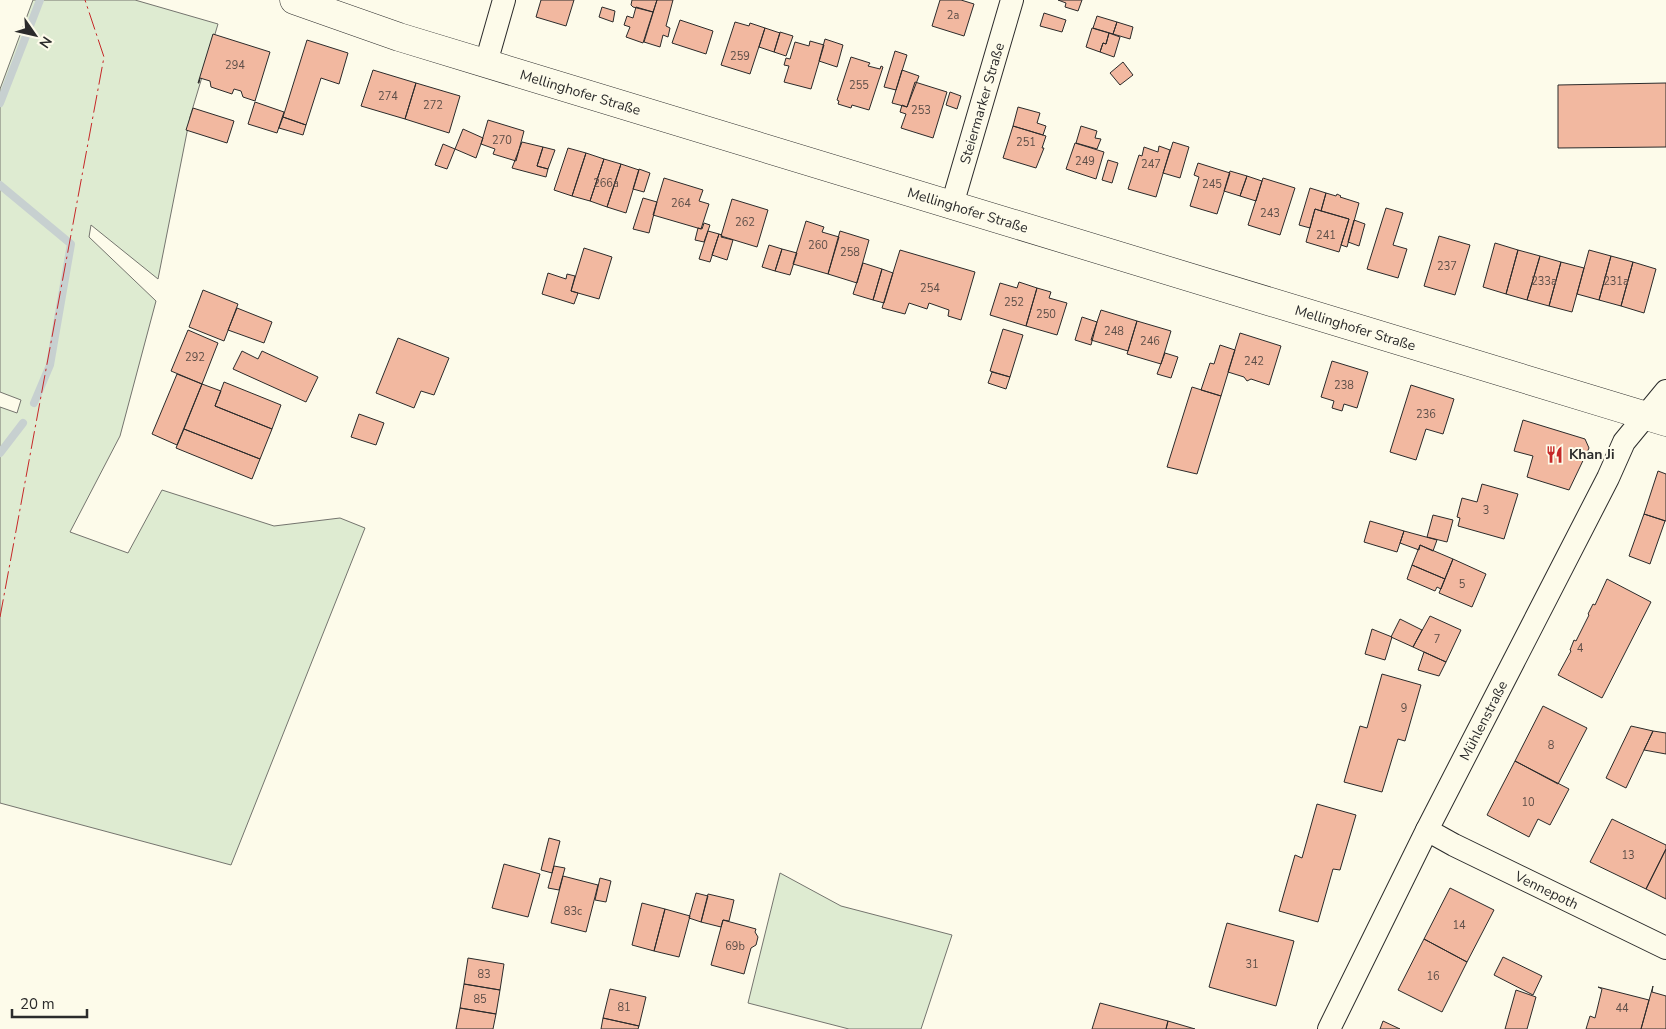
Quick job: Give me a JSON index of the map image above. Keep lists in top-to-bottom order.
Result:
{
  "streets": {
    "main road": ["Mellinghofer Straße"],
    "street": ["Steiermarker Straße", "Mühlenstraße", "Vennepoth"]
  },
  "crossings": [
    ["Mellinghofer Straße", "Steiermarker Straße"],
    ["Mellinghofer Straße", "Mühlenstraße"],
    ["Mühlenstraße", "Vennepoth"]
  ],
  "places": {
    "restaurant": ["Khan Ji"]
  },
  "house_numbers": [
    "2a",
    "259",
    "294",
    "255",
    "274",
    "272",
    "253",
    "270",
    "251",
    "249",
    "247",
    "266a",
    "245",
    "264",
    "243",
    "262",
    "241",
    "260",
    "258",
    "237",
    "233a",
    "231a",
    "254",
    "252",
    "250",
    "248",
    "246",
    "292",
    "242",
    "238",
    "236",
    "3",
    "5",
    "7",
    "4",
    "9",
    "8",
    "10",
    "13",
    "83c",
    "14",
    "69b",
    "31",
    "83",
    "16",
    "85",
    "81",
    "44"
  ],
  "scale_bar": "20 m",
  "north": "bottom right"
}
